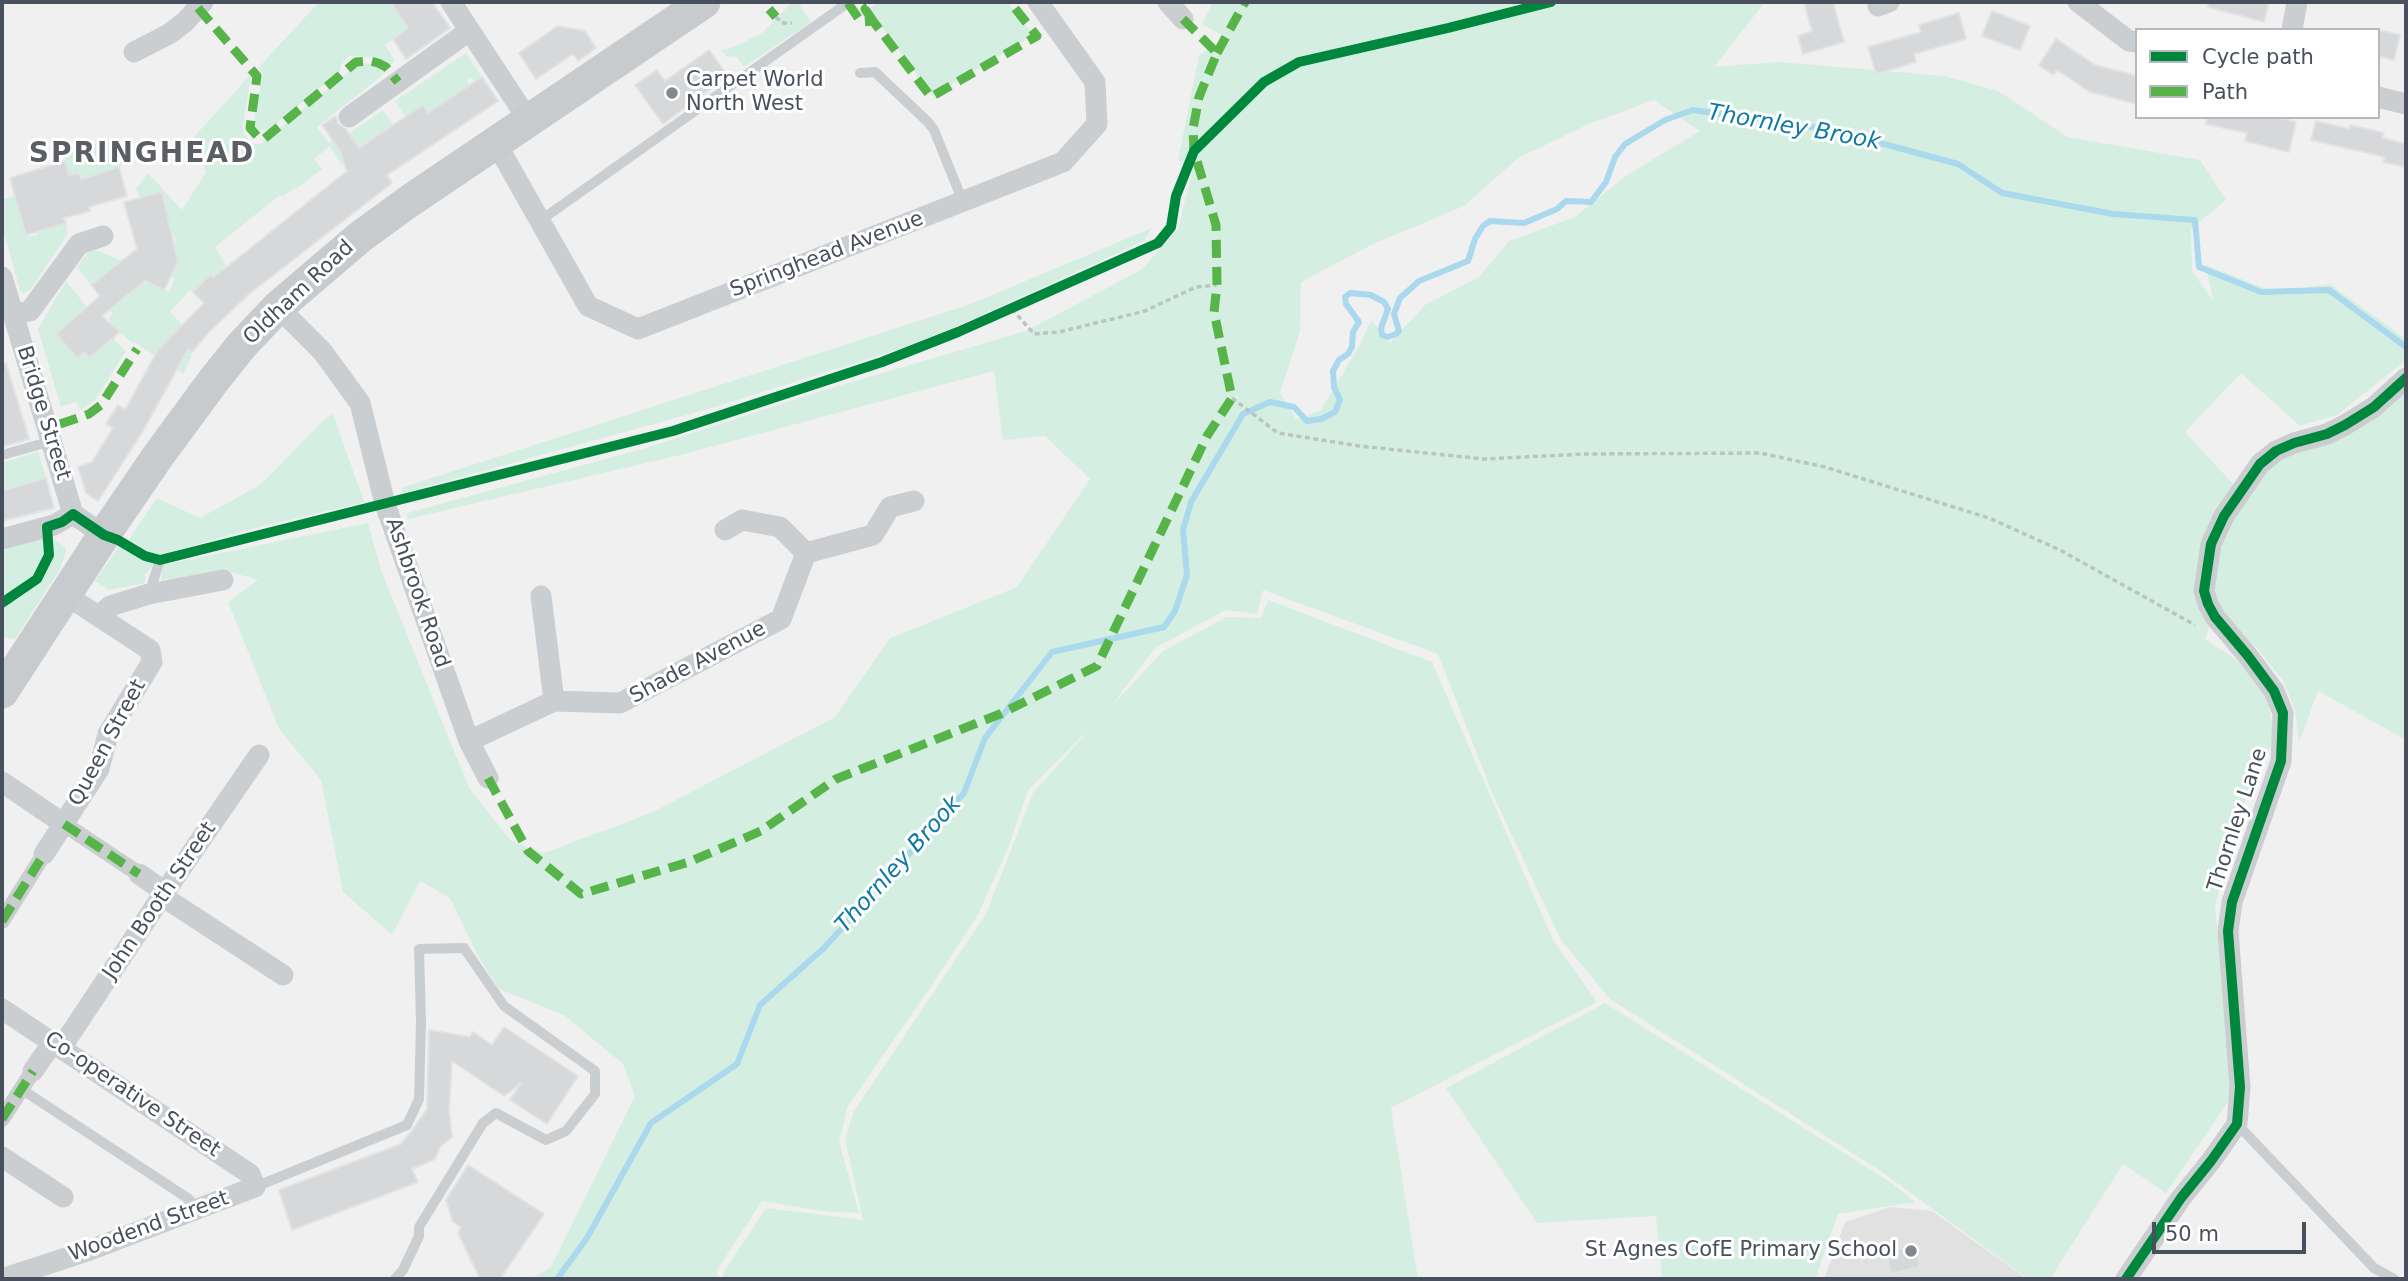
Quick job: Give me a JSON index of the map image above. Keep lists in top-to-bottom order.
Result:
{
  "streets": {
    "main road": ["Oldham Road"],
    "street": [
      "Springhead Avenue",
      "Bridge Street",
      "Ashbrook Road",
      "Shade Avenue",
      "Queen Street",
      "Thornley Lane",
      "John Booth Street",
      "Co-operative Street",
      "Woodend Street"
    ]
  },
  "crossings": [
    ["Springhead Avenue", "Oldham Road"],
    ["Oldham Road", "Ashbrook Road"],
    ["Ashbrook Road", "Shade Avenue"],
    ["John Booth Street", "Co-operative Street"],
    ["Co-operative Street", "Woodend Street"]
  ],
  "districts": ["SPRINGHEAD"],
  "water": ["Thornley Brook"],
  "places": ["Carpet World North West", "St Agnes CofE Primary School"],
  "legend": ["Cycle path", "Path"],
  "scale_bar": "50 m"
}
